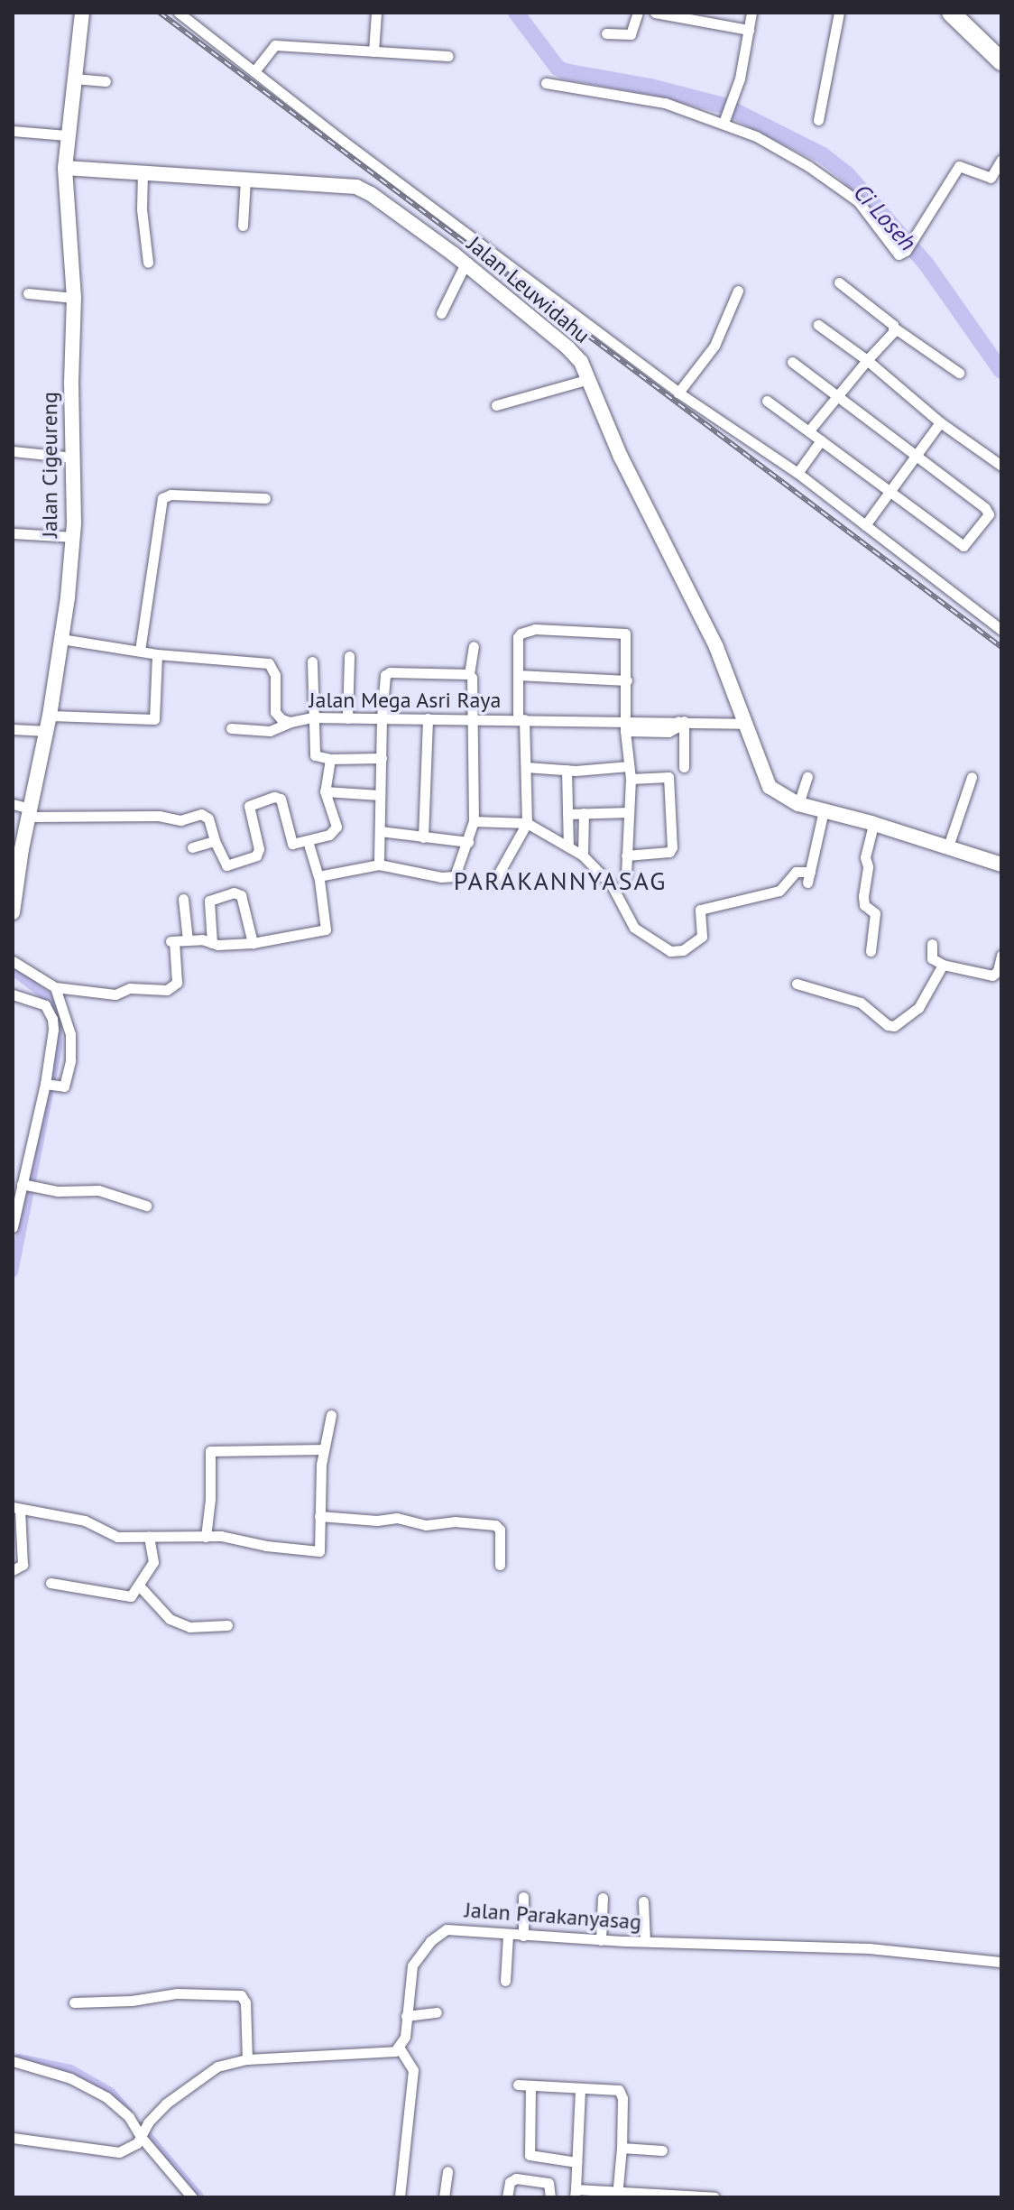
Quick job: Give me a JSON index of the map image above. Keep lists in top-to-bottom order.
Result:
{
  "streets": {
    "street": [
      "Jalan Leuwidahu",
      "Jalan Cigeureng",
      "Jalan Mega Asri Raya",
      "Jalan Parakanyasag"
    ]
  },
  "crossings": [
    ["Jalan Leuwidahu", "Jalan Cigeureng"],
    ["Jalan Leuwidahu", "Jalan Mega Asri Raya"],
    ["Jalan Cigeureng", "Jalan Mega Asri Raya"]
  ],
  "districts": ["PARAKANNYASAG"],
  "water": ["Ci Loseh"]
}
